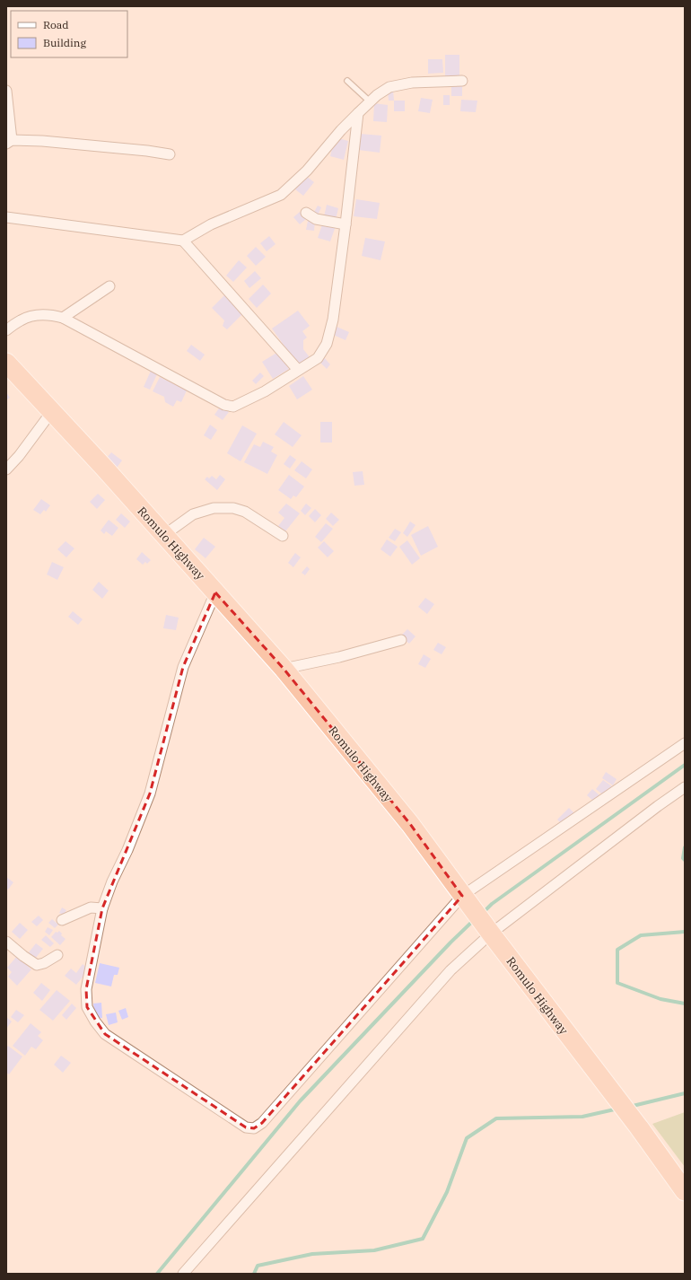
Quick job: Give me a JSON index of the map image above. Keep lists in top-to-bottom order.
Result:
{
  "streets": {
    "highway": ["Romulo Highway"]
  },
  "legend": ["Road", "Building"]
}
